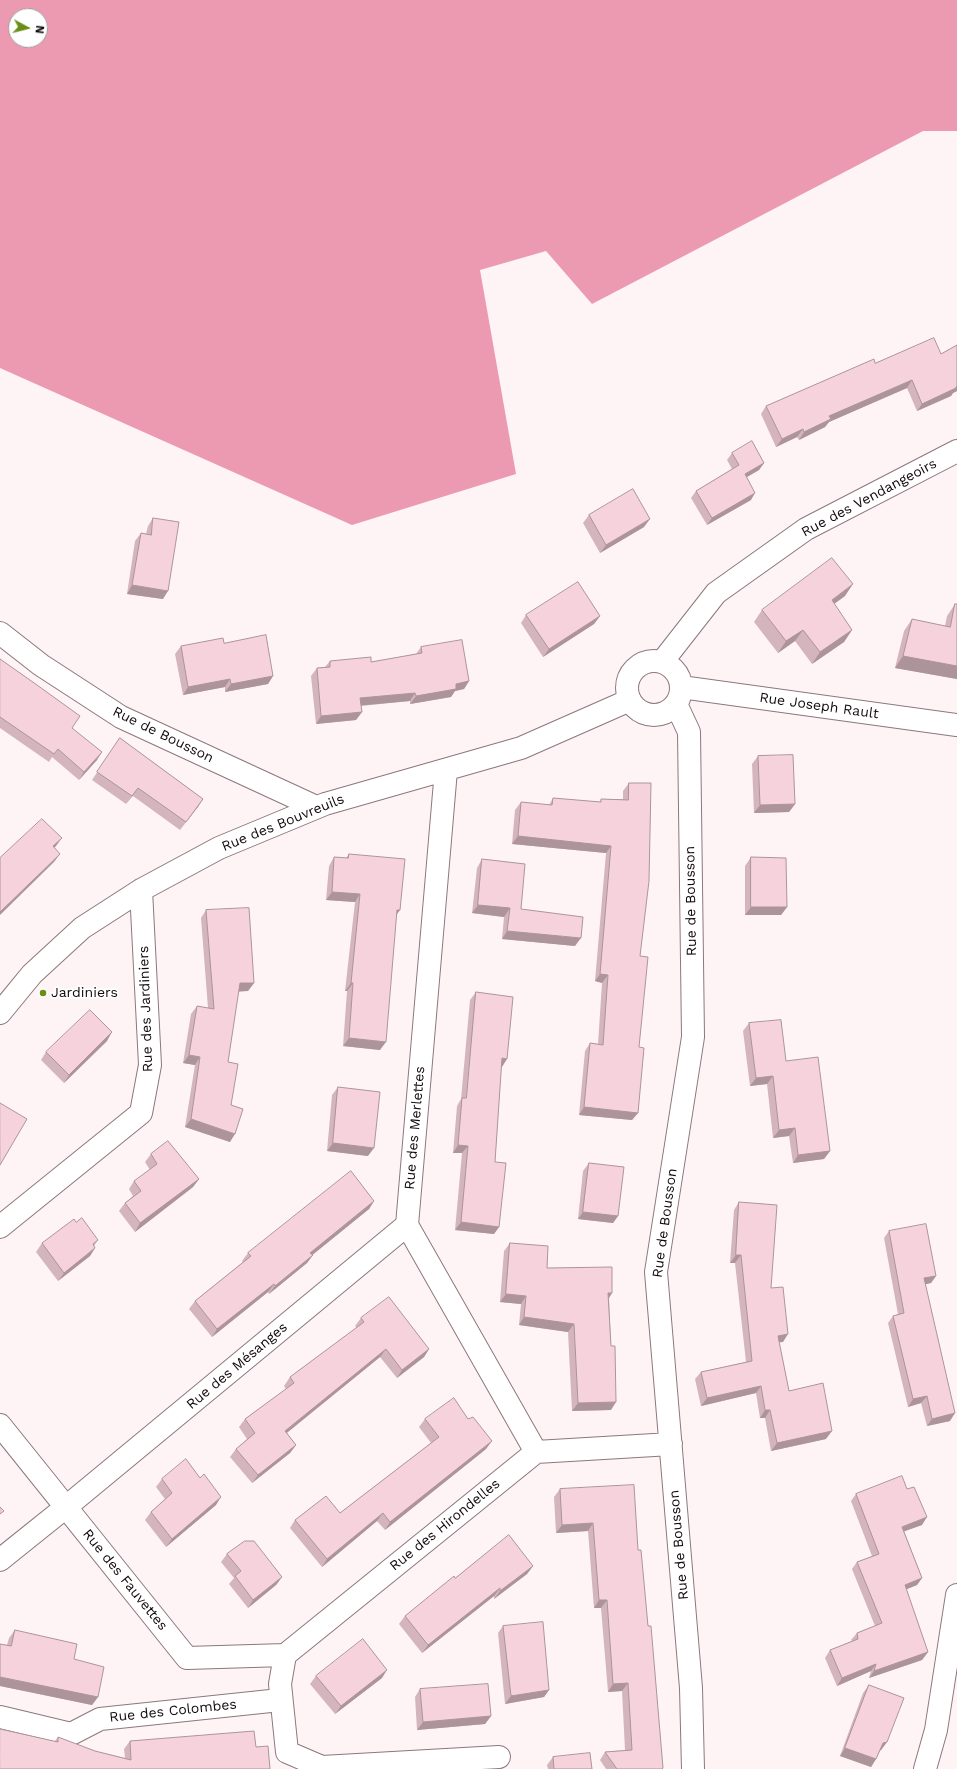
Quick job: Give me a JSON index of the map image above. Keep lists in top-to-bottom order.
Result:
{
  "streets": {
    "street": [
      "Rue des Vendangeoirs",
      "Rue Joseph Rault",
      "Rue de Bousson",
      "Rue des Bouvreuils",
      "Rue des Jardiniers",
      "Rue des Merlettes",
      "Rue des Mésanges",
      "Rue des Hirondelles",
      "Rue des Fauvettes",
      "Rue des Colombes"
    ]
  },
  "crossings": [
    ["Rue des Vendangeoirs", "Rue Joseph Rault"],
    ["Rue des Vendangeoirs", "Rue de Bousson"],
    ["Rue des Vendangeoirs", "Rue des Bouvreuils"],
    ["Rue Joseph Rault", "Rue de Bousson"],
    ["Rue Joseph Rault", "Rue des Bouvreuils"],
    ["Rue de Bousson", "Rue des Bouvreuils"],
    ["Rue des Bouvreuils", "Rue des Jardiniers"],
    ["Rue des Bouvreuils", "Rue des Merlettes"],
    ["Rue des Merlettes", "Rue des Mésanges"],
    ["Rue des Mésanges", "Rue des Fauvettes"],
    ["Rue des Hirondelles", "Rue des Fauvettes"]
  ],
  "places": ["Jardiniers"],
  "north": "right"
}
